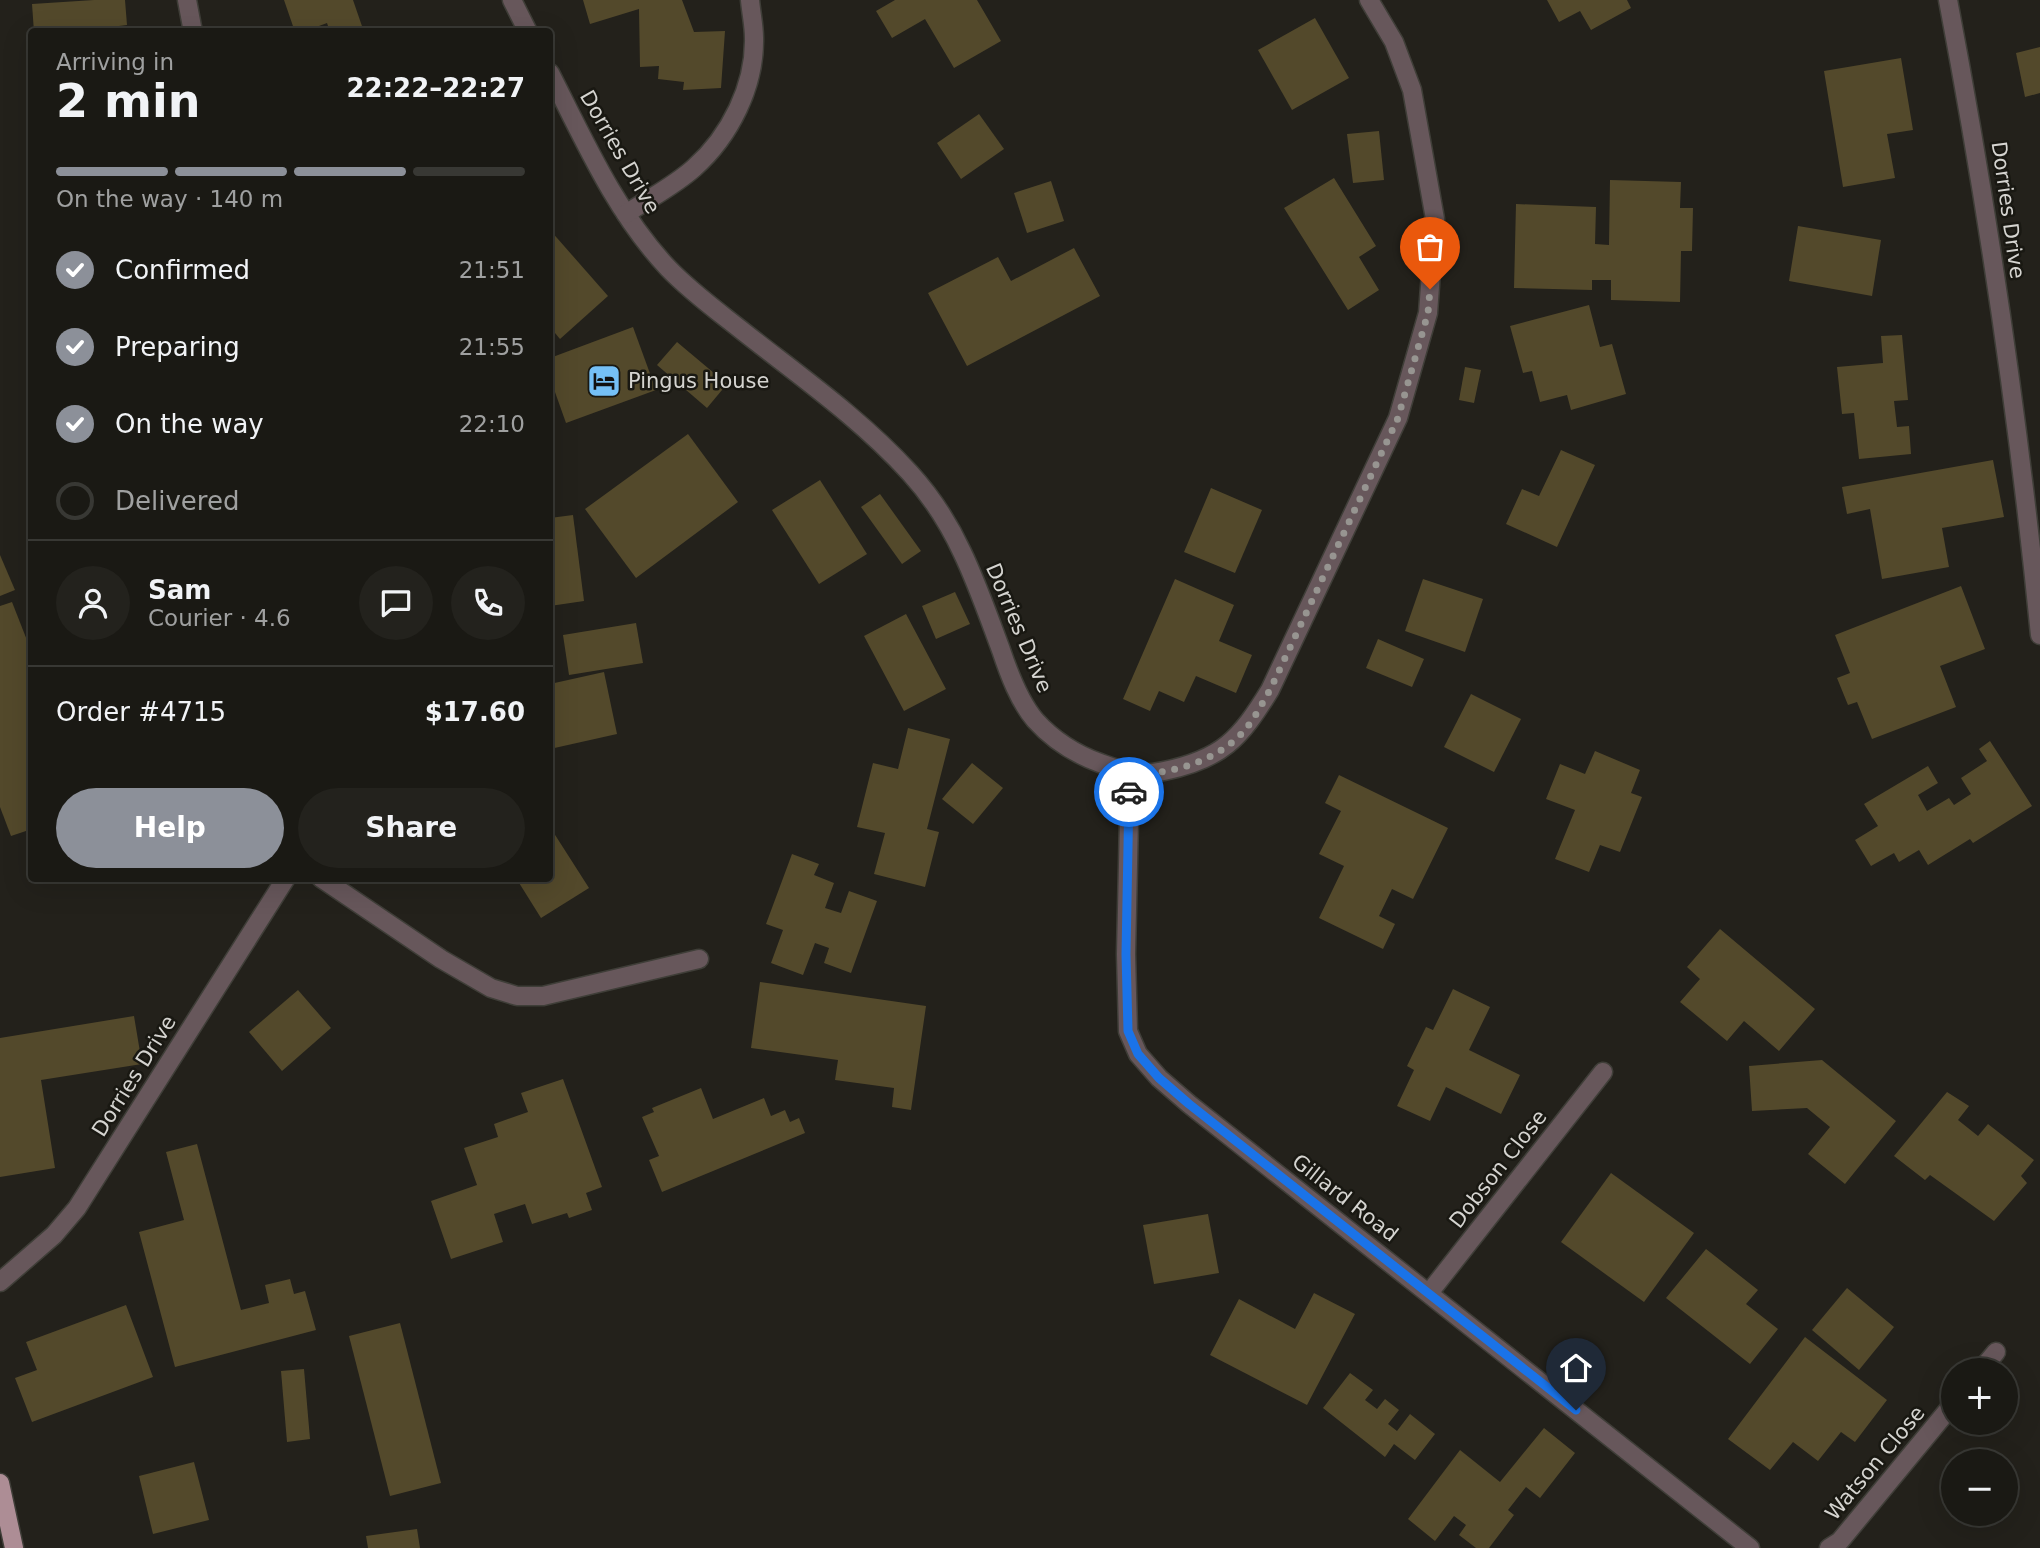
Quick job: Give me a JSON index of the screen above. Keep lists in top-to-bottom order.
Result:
{
  "streets": {
    "street": [
      "Dorries Drive",
      "Dobson Close",
      "Gillard Road",
      "Watson Close"
    ]
  },
  "crossings": [
    ["Dorries Drive", "Gillard Road"],
    ["Dobson Close", "Gillard Road"]
  ],
  "places": {
    "hotel": ["Pingus House"]
  },
  "page": {
    "heading": ["2 min", "Arriving in", "22:22–22:27"],
    "panel": [
      "Sam",
      "Courier · 4.6",
      "Order #4715",
      "$17.60"
    ],
    "bar": "On the way · 140 m",
    "list": [
      ["Confirmed", "21:51"],
      ["Preparing", "21:55"],
      ["On the way", "22:10"],
      "Delivered"
    ],
    "buttons": ["Help", "Share"],
    "map_buttons": ["+", "−"]
  }
}
